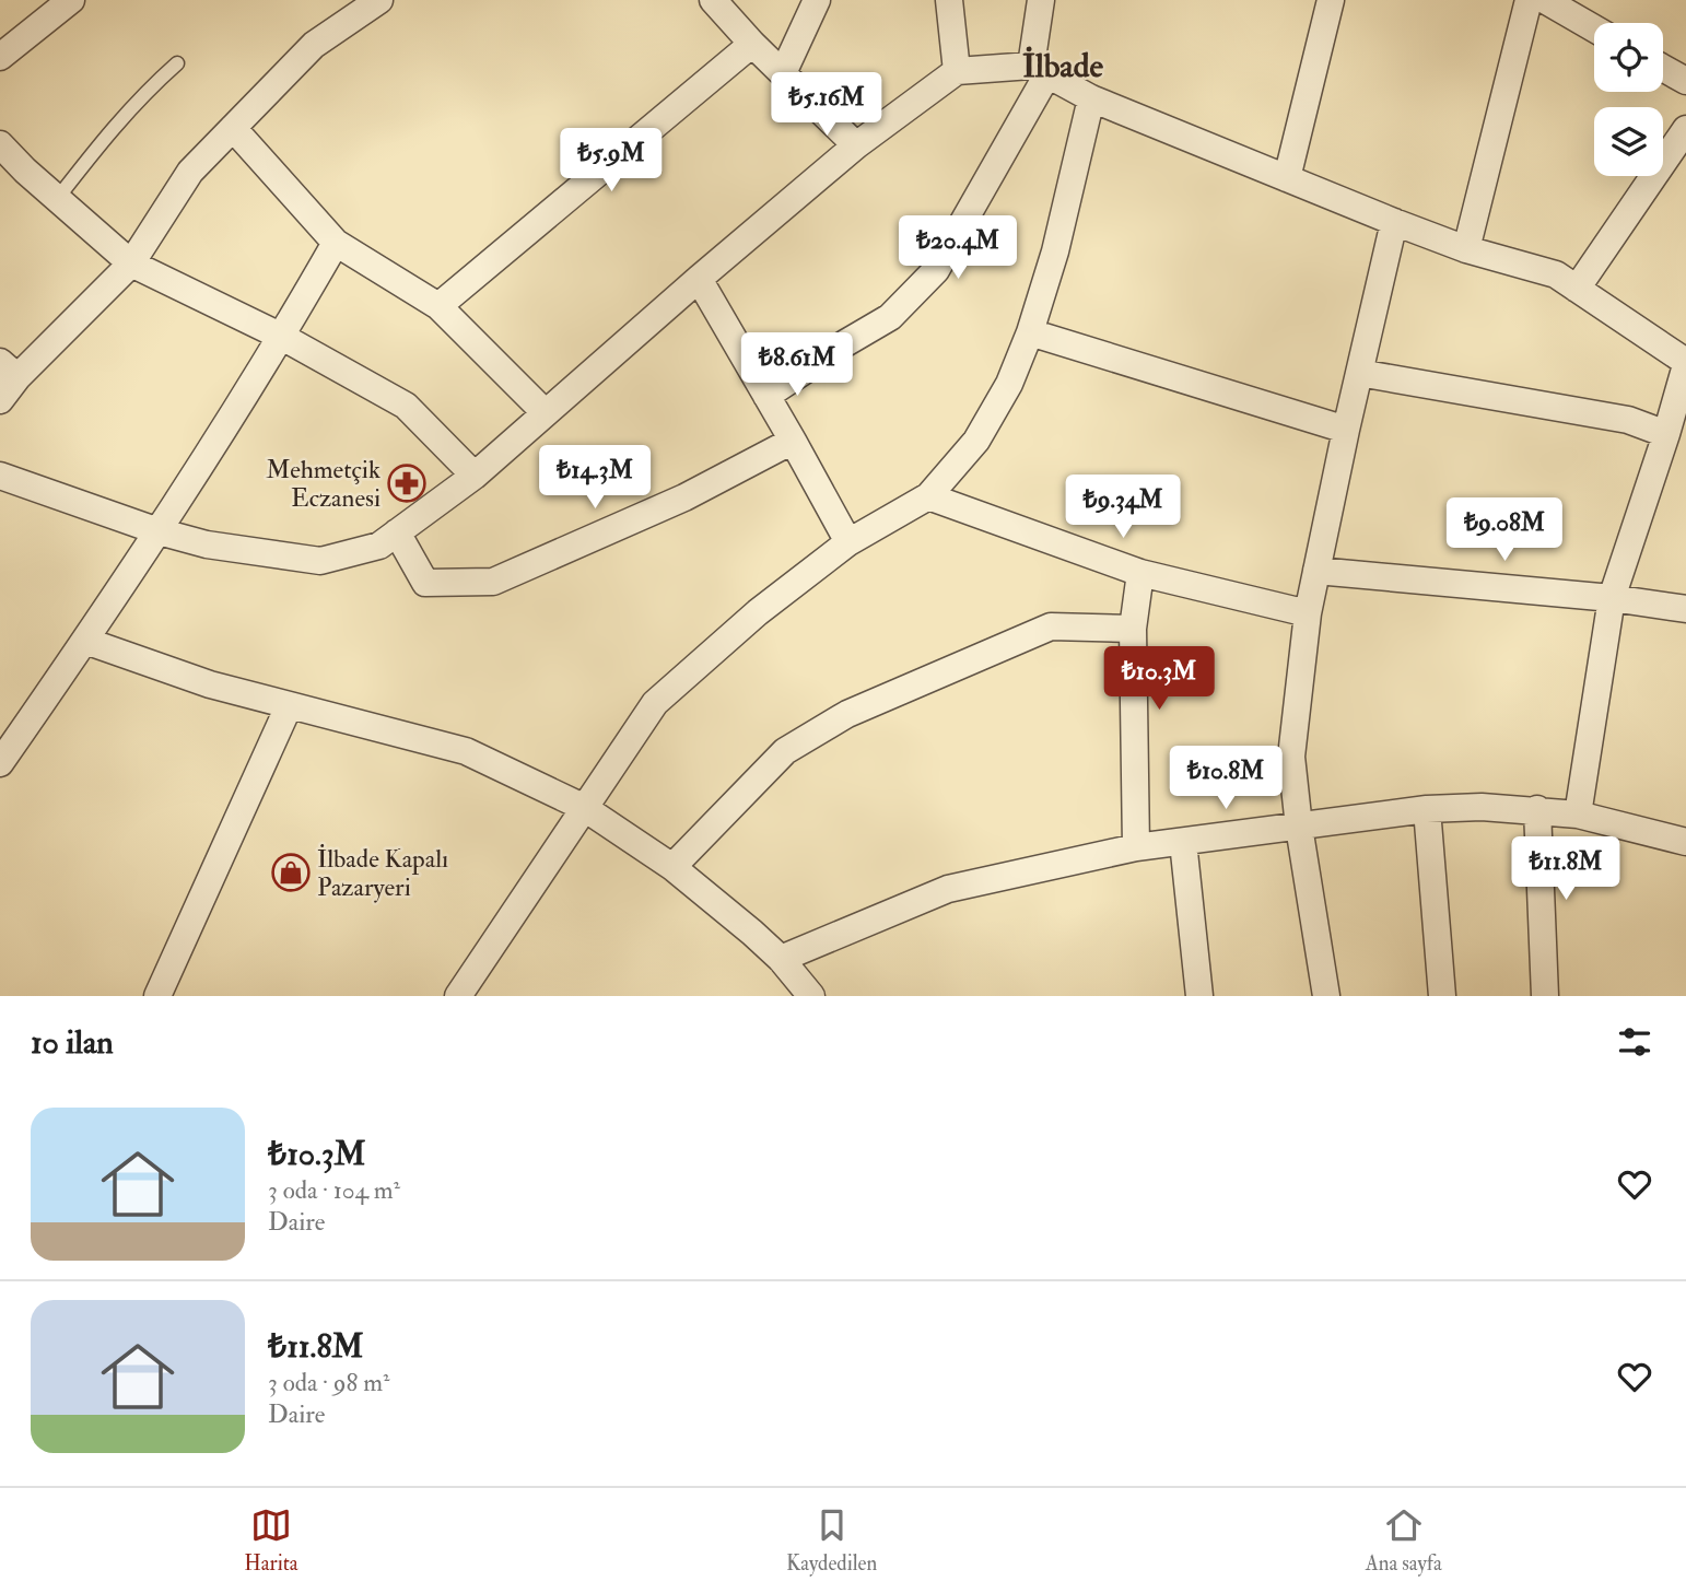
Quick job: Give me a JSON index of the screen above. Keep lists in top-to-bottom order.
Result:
{
  "districts": ["İlbade"],
  "places": {
    "pharmacy": ["Mehmetçik Eczanesi"],
    "shop": ["İlbade Kapalı Pazaryeri"]
  },
  "page": {
    "price": [
      "₺5.16M",
      "₺5.9M",
      "₺20.4M",
      "₺8.61M",
      "₺14.3M",
      "₺9.34M",
      "₺9.08M",
      "₺10.3M",
      "₺10.8M",
      "₺11.8M"
    ],
    "heading": "10 ilan",
    "list": [
      {
        "name": "₺10.3M",
        "note": "3 oda · 104 m² · Daire"
      },
      {
        "name": "₺11.8M",
        "note": "3 oda · 98 m² · Daire"
      }
    ],
    "tabs": ["Harita", "Kaydedilen", "Ana sayfa"]
  }
}
